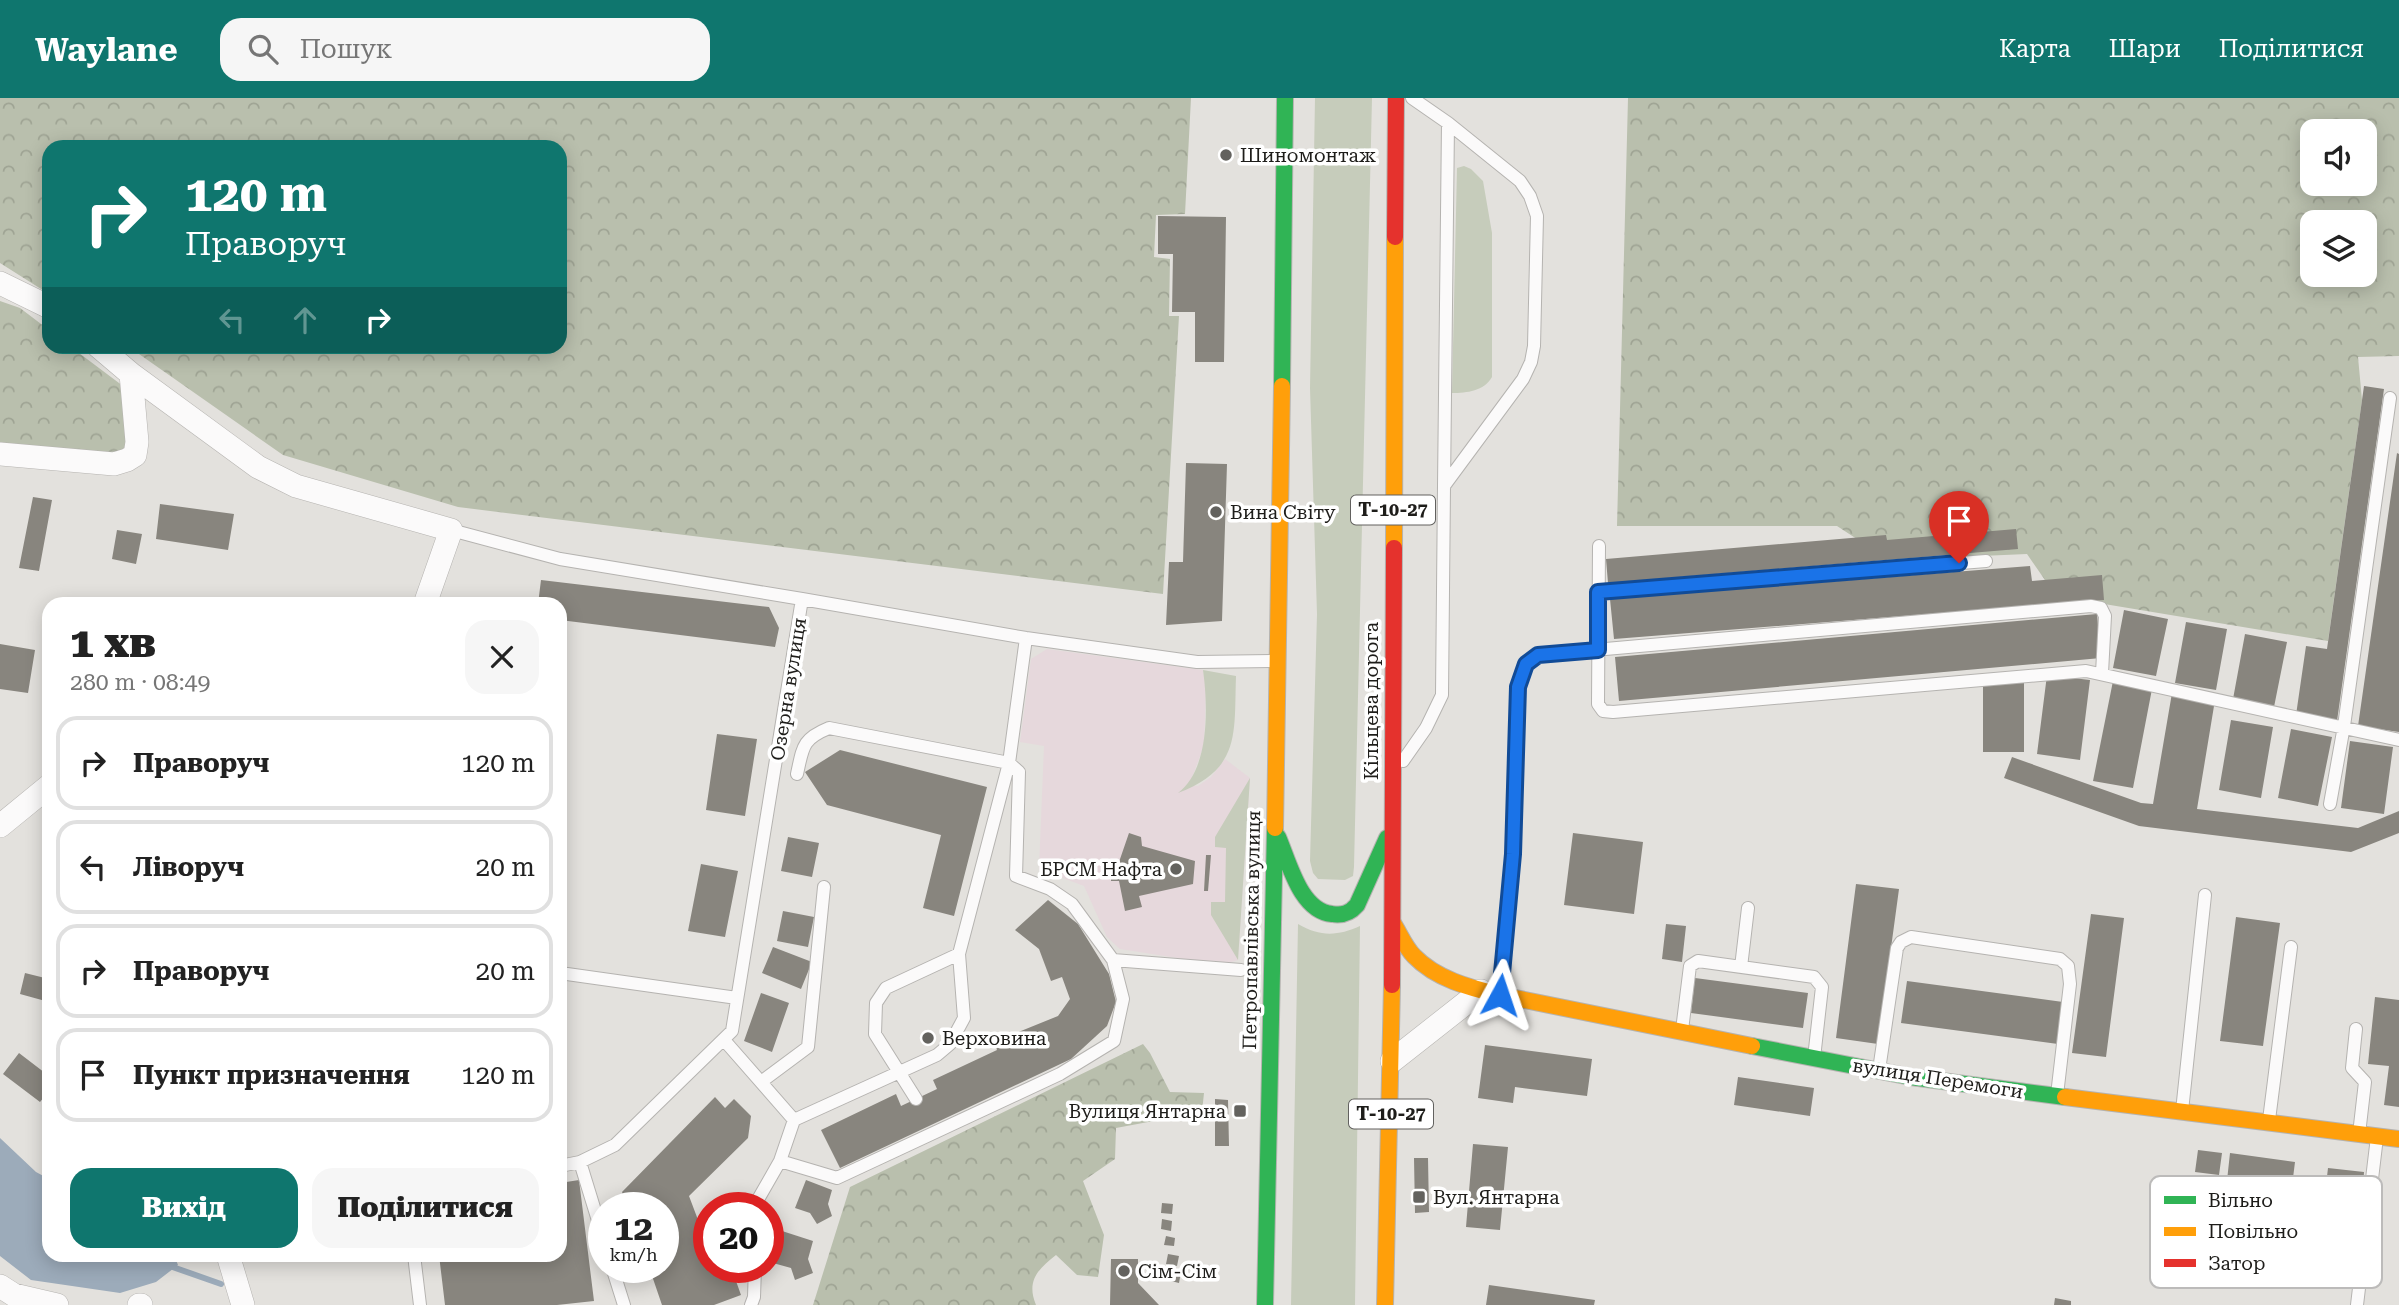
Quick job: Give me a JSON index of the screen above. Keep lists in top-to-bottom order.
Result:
{
  "streets": {
    "main road": [
      "Т-10-27",
      "Кільцева дорога",
      "Петропавлівська вулиця",
      "вулиця Перемоги"
    ],
    "lane": ["Озерна вулиця"]
  },
  "crossings": [
    ["Озерна вулиця", "Петропавлівська вулиця"],
    ["Кільцева дорога", "вулиця Перемоги"]
  ],
  "places": {
    "other": [
      "Шиномонтаж",
      "Вина Світу",
      "БРСМ Нафта",
      "Верховина",
      "Сім-Сім"
    ],
    "transit": ["Вулиця Янтарна", "Вул. Янтарна"]
  },
  "legend": ["Вільно", "Повільно", "Затор"],
  "page": {
    "header": "Waylane",
    "search": "Пошук",
    "nav": ["Карта", "Шари", "Поділитися"],
    "turn": ["120 m", "Праворуч"],
    "heading": ["1 хв", "280 m · 08:49"],
    "list": [
      {
        "name": "Праворуч",
        "value": "120 m"
      },
      {
        "name": "Ліворуч",
        "value": "20 m"
      },
      {
        "name": "Праворуч",
        "value": "20 m"
      },
      {
        "name": "Пункт призначення",
        "value": "120 m"
      }
    ],
    "buttons": ["Вихід", "Поділитися"],
    "speed": "12 km/h",
    "limit": "20"
  }
}
